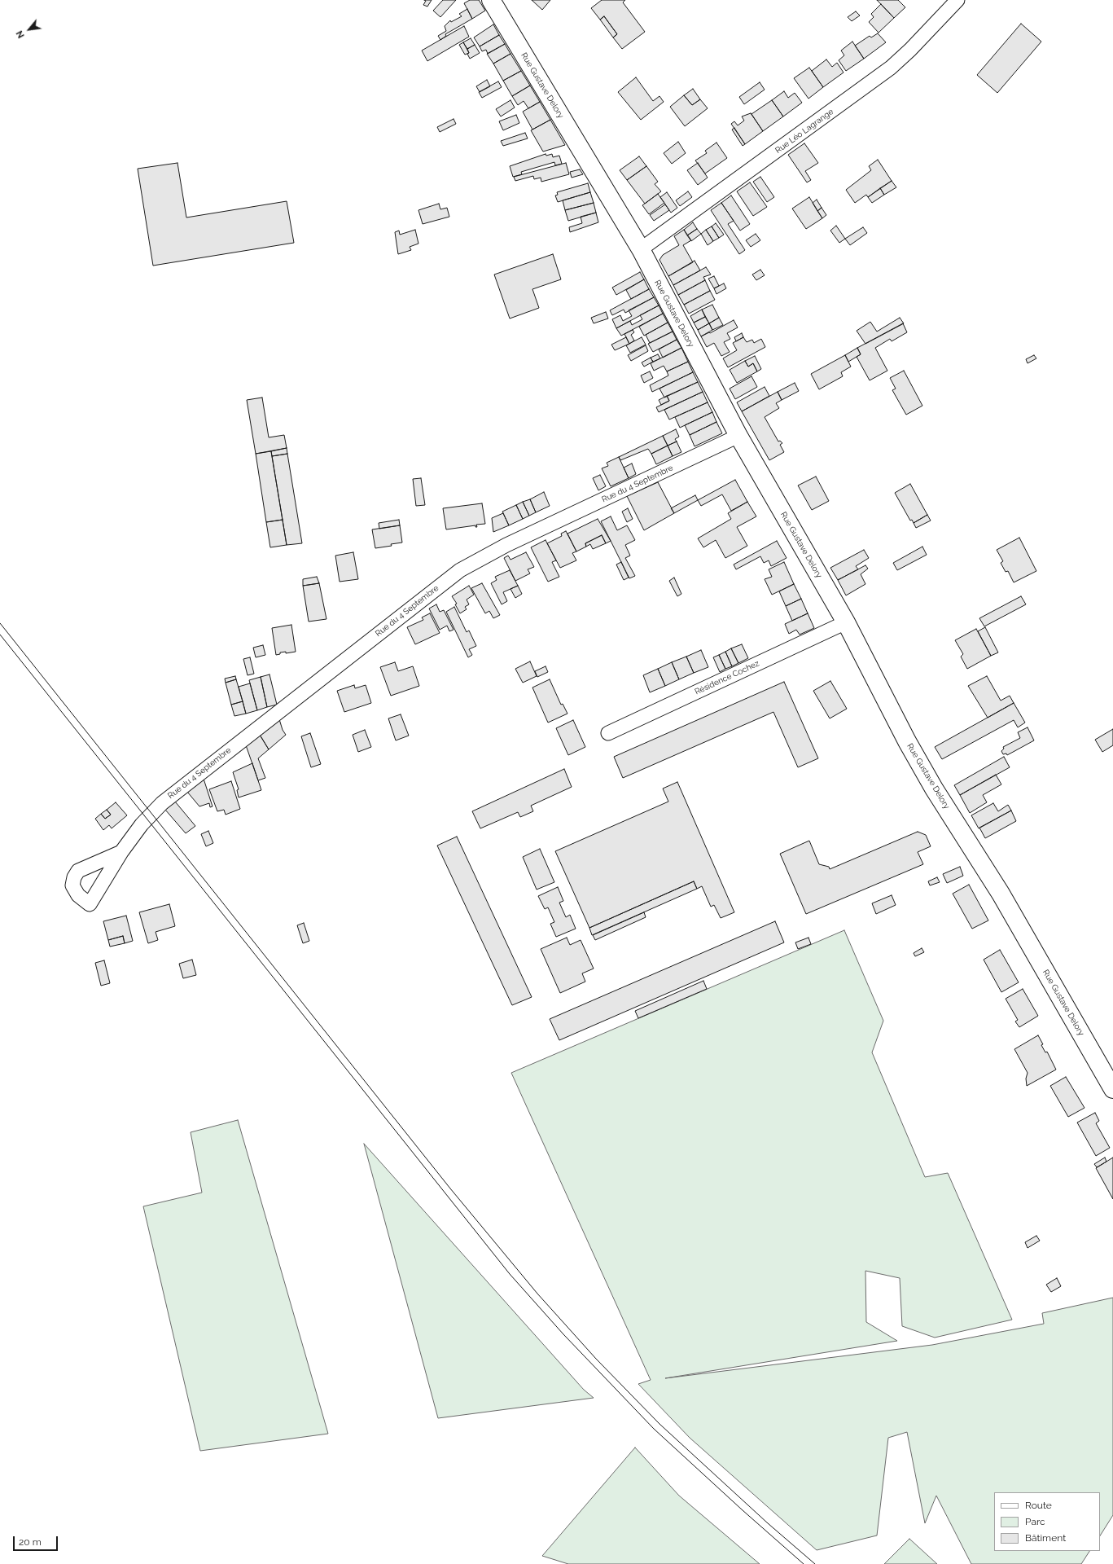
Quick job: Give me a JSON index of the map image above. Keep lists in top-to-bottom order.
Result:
{
  "streets": {
    "street": [
      "Rue Gustave Delory",
      "Rue Léo Lagrange",
      "Rue du 4 Septembre",
      "Résidence Cochez"
    ]
  },
  "crossings": [
    ["Rue Gustave Delory", "Rue Léo Lagrange"],
    ["Rue Gustave Delory", "Rue du 4 Septembre"],
    ["Rue Gustave Delory", "Résidence Cochez"]
  ],
  "legend": ["Route", "Parc", "Bâtiment"],
  "scale_bar": "20 m",
  "north": "bottom left"
}
